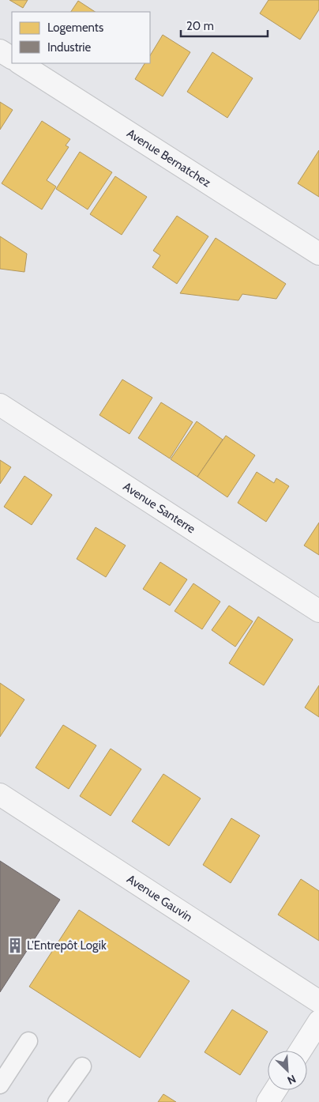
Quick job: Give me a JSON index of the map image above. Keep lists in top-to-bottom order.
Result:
{
  "streets": {
    "street": ["Avenue Bernatchez", "Avenue Santerre", "Avenue Gauvin"]
  },
  "places": {
    "building": ["L'Entrepôt Logik"]
  },
  "legend": ["Logements", "Industrie"],
  "scale_bar": "20 m",
  "north": "bottom right"
}
